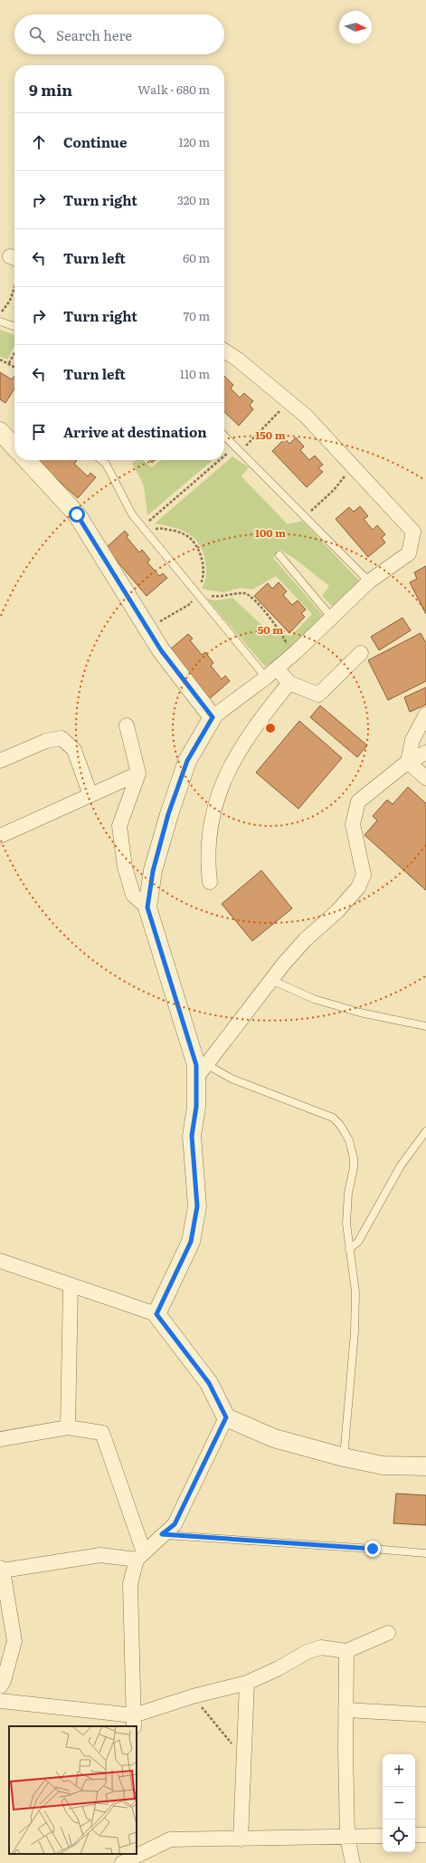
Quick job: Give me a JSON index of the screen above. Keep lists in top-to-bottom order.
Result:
{
  "north": "right",
  "page": {
    "search": "Search here",
    "heading": ["9 min", "Walk · 680 m"],
    "list": [
      ["Continue", "120 m"],
      ["Turn right", "320 m"],
      ["Turn left", "60 m"],
      ["Turn right", "70 m"],
      ["Turn left", "110 m"],
      "Arrive at destination"
    ],
    "map_buttons": ["+", "−"]
  },
  "rings": ["150 m", "100 m", "50 m"]
}
